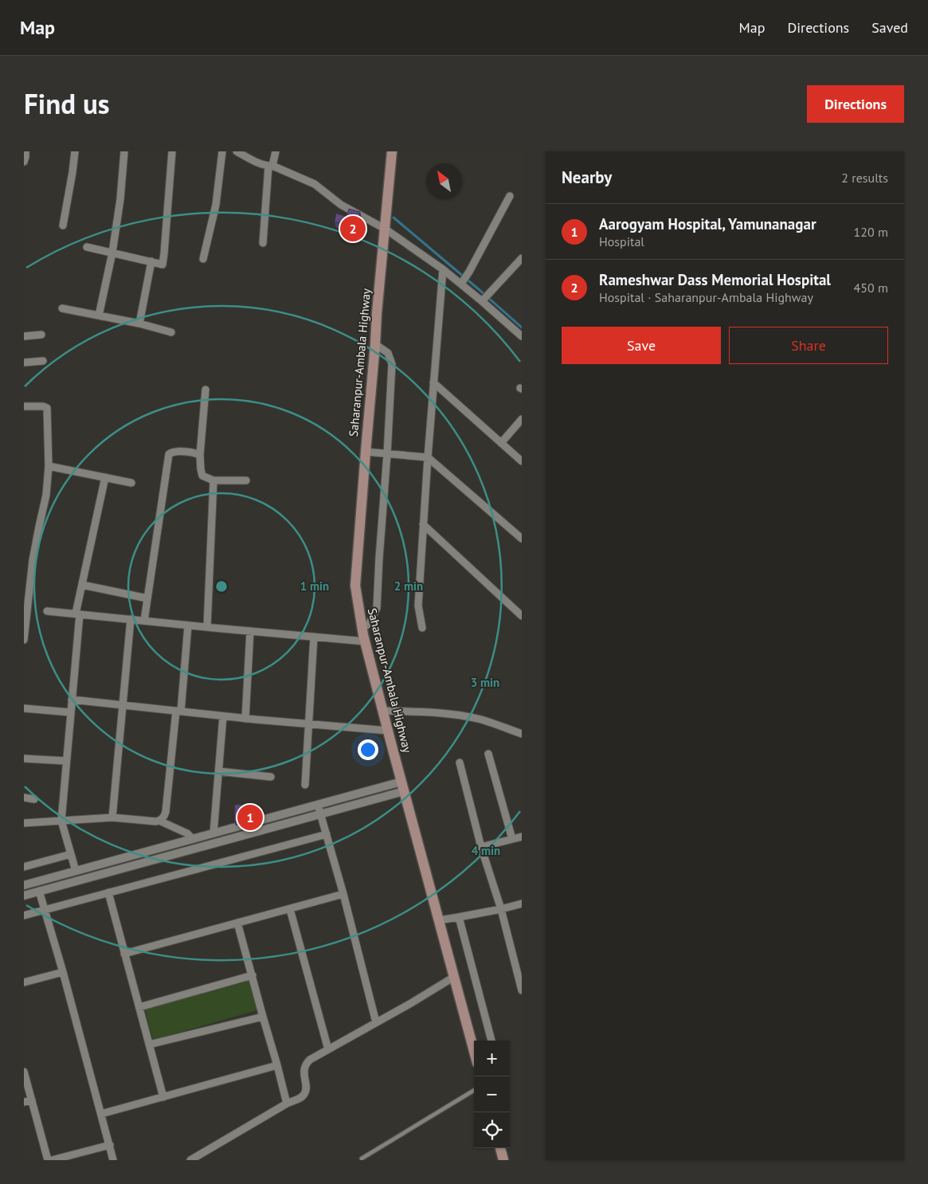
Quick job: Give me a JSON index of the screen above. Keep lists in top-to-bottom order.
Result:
{
  "streets": {
    "main road": ["Saharanpur-Ambala Highway"]
  },
  "north": "top left",
  "page": {
    "header": "Map",
    "nav": ["Map", "Directions", "Saved"],
    "title": "Find us",
    "buttons": [
      "Directions",
      ["Save", "Share"]
    ],
    "heading": ["Nearby", "2 results"],
    "list": [
      {
        "mark": "1",
        "name": "Aarogyam Hospital, Yamunanagar",
        "note": "Hospital",
        "value": "120 m"
      },
      {
        "mark": "2",
        "name": "Rameshwar Dass Memorial Hospital",
        "note": "Hospital · Saharanpur-Ambala Highway",
        "value": "450 m"
      }
    ],
    "pins": ["2", "1"],
    "map_buttons": ["+", "−"]
  },
  "rings": [
    "1 min",
    "2 min",
    "3 min",
    "4 min"
  ]
}
